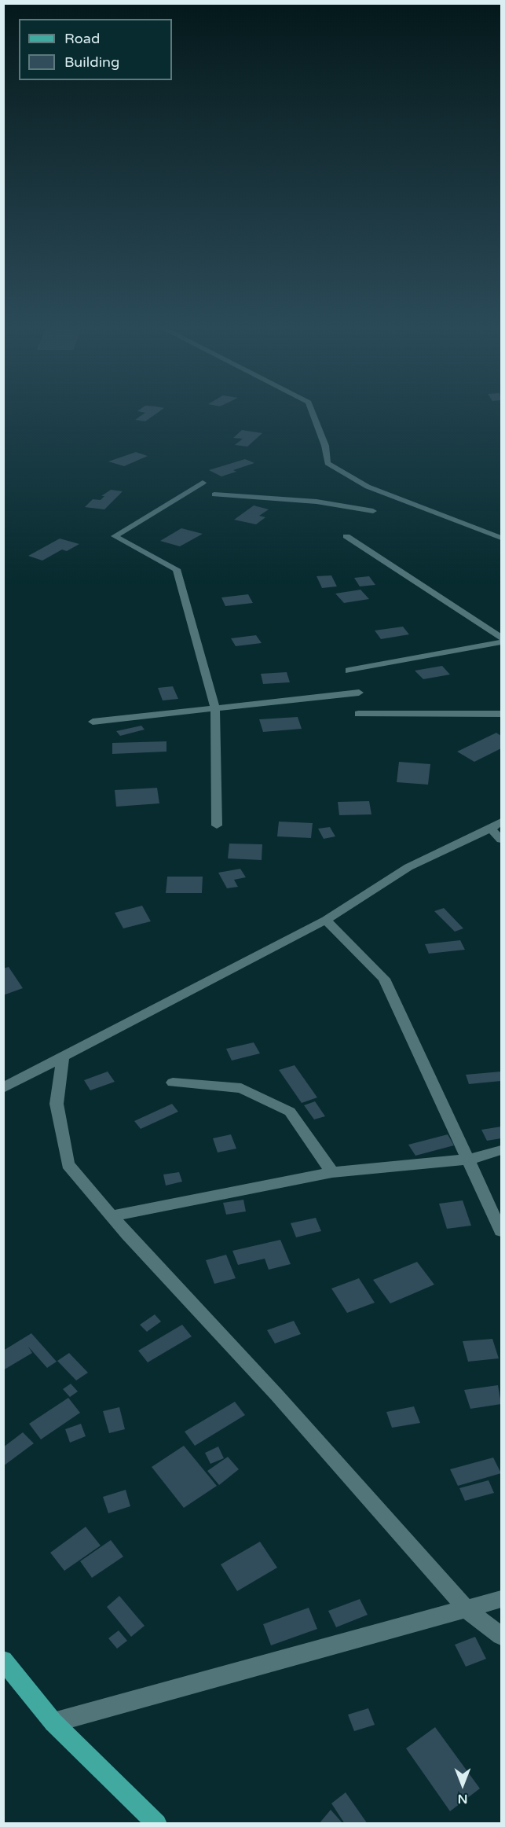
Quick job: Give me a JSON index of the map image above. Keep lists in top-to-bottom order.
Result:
{
  "legend": ["Road", "Building"],
  "north": "bottom"
}
